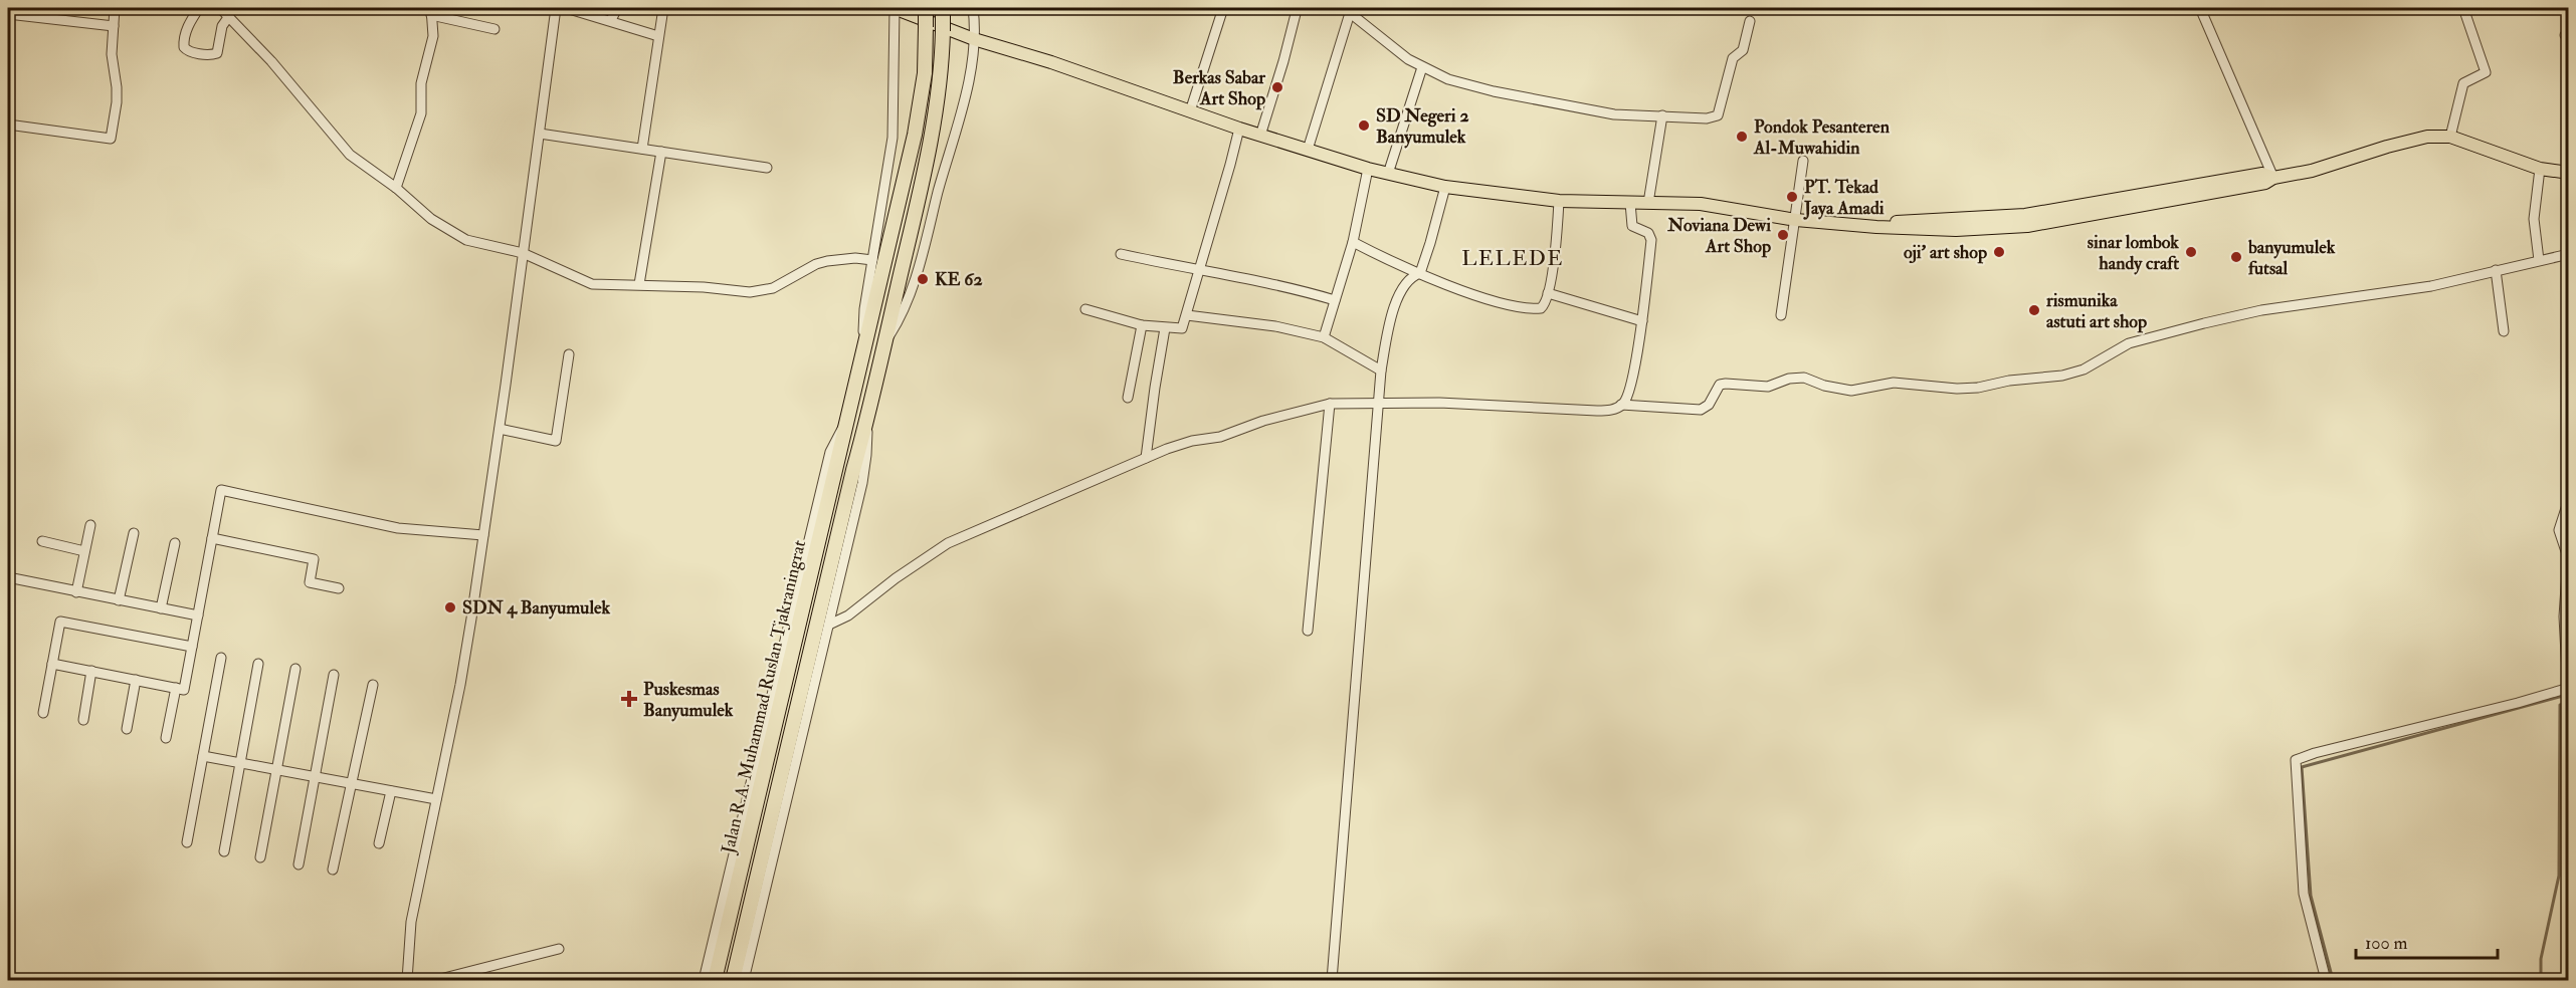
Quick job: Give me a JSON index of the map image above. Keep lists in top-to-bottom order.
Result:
{
  "streets": {
    "highway": ["Jalan R.A. Muhammad Ruslan Tjakraningrat"]
  },
  "districts": ["LELEDE"],
  "places": {
    "other": [
      "Berkas Sabar Art Shop",
      "SD Negeri 2 Banyumulek",
      "Pondok Pesanteren Al-Muwahidin",
      "PT. Tekad Jaya Amadi",
      "Noviana Dewi Art Shop",
      "oji' art shop",
      "sinar lombok handy craft",
      "banyumulek futsal",
      "KE 62",
      "rismunika astuti art shop",
      "SDN 4 Banyumulek"
    ],
    "health": ["Puskesmas Banyumulek"]
  },
  "scale_bar": "100 m"
}
